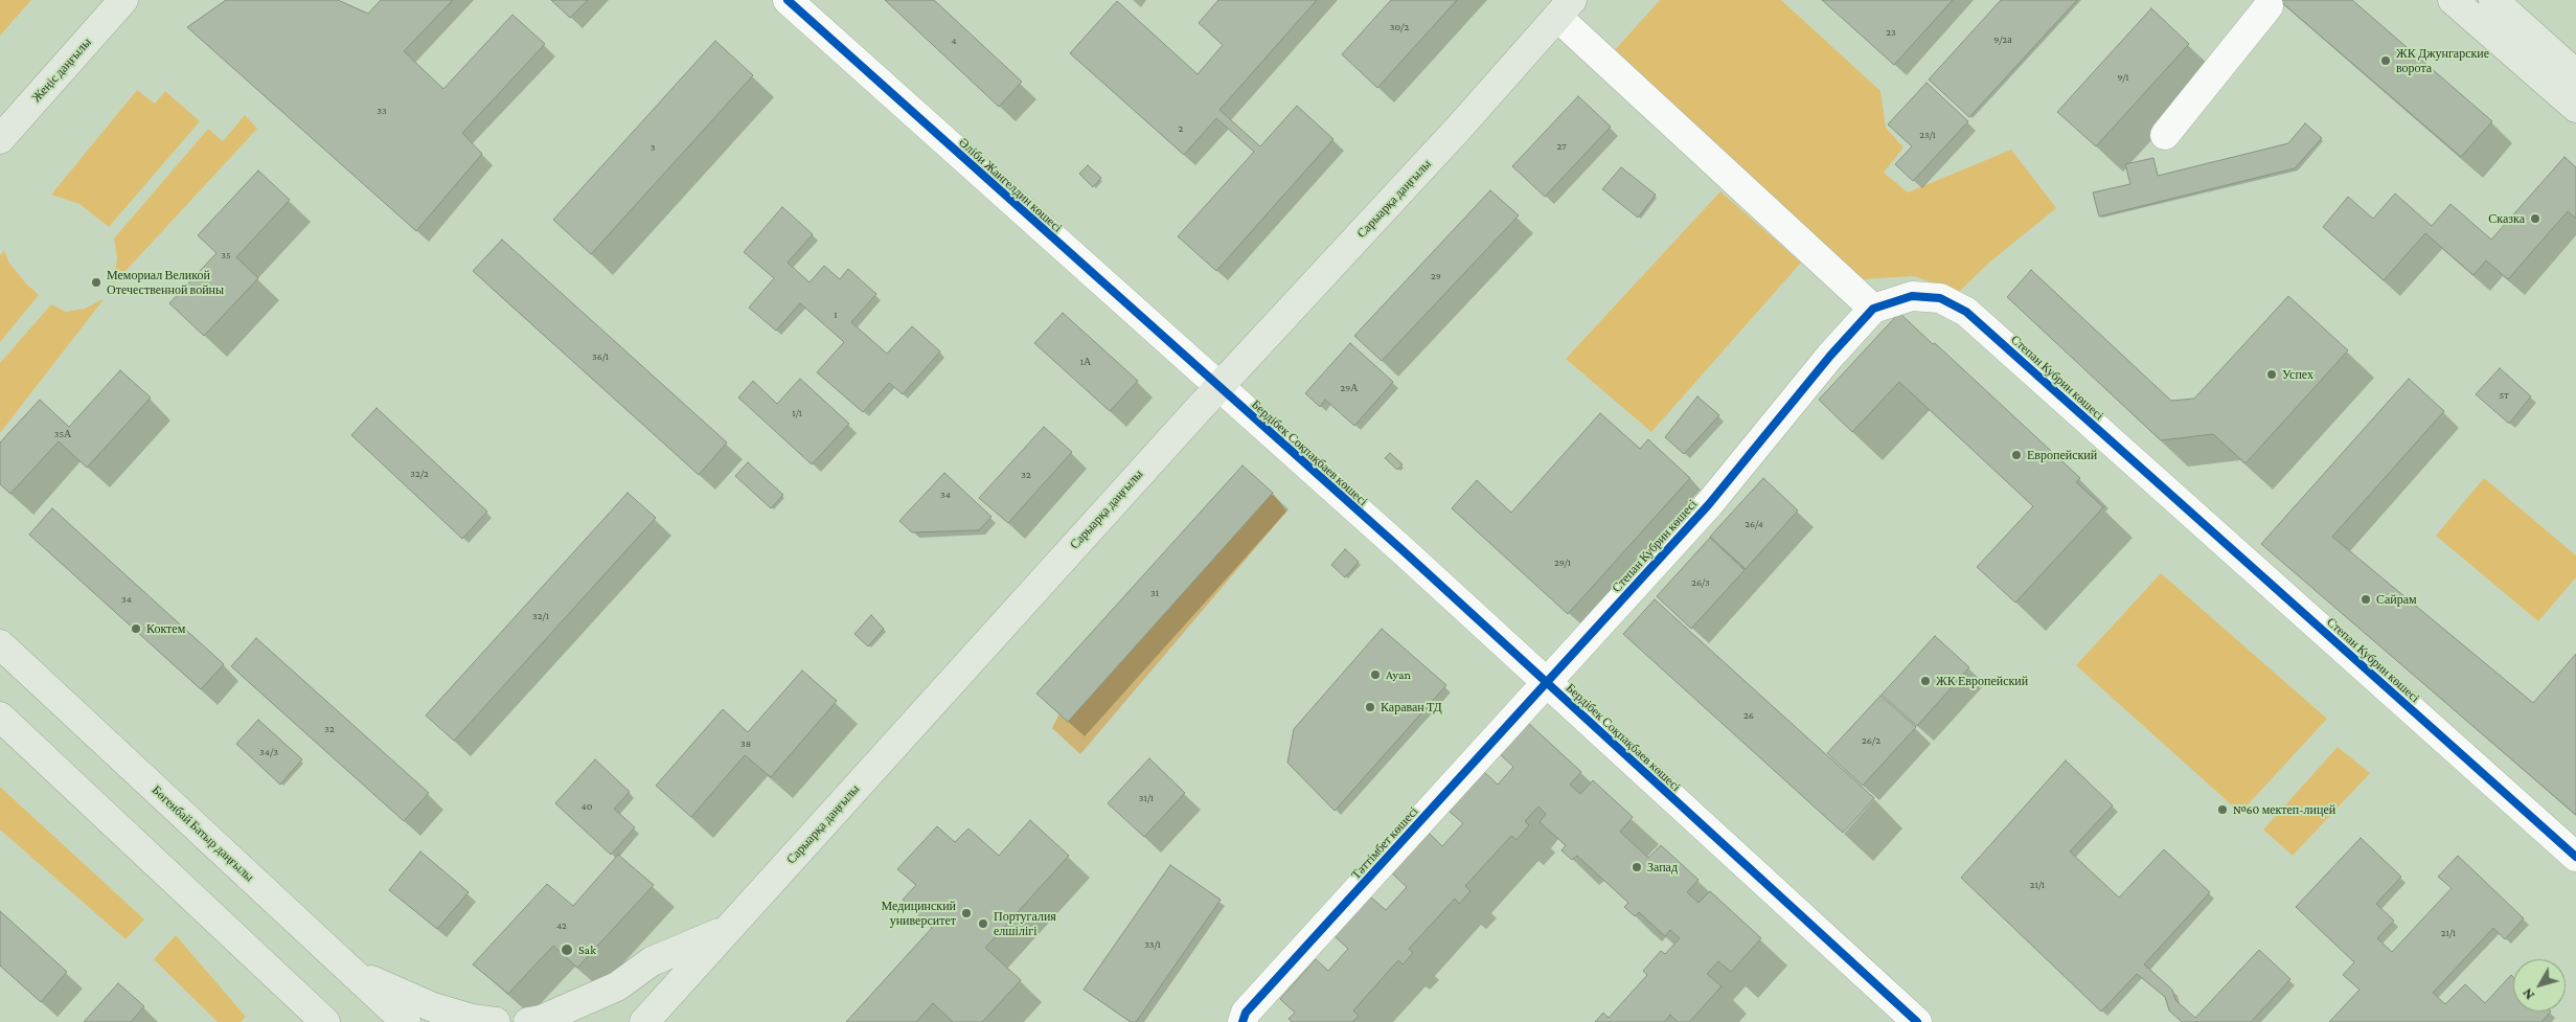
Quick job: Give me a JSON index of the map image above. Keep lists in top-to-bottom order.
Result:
{
  "streets": {
    "main road": ["Жеңіс даңғылы", "Сарыарқа даңғылы", "Бөгенбай Батыр даңғылы"],
    "street": [
      "Әліби Жангелдин көшесі",
      "Степан Кубрин көшесі",
      "Бердібек Соқпақбаев көшесі",
      "Тәттімбет көшесі"
    ]
  },
  "crossings": [
    ["Әліби Жангелдин көшесі", "Сарыарқа даңғылы"],
    ["Әліби Жангелдин көшесі", "Бердібек Соқпақбаев көшесі"],
    ["Сарыарқа даңғылы", "Бердібек Соқпақбаев көшесі"],
    ["Степан Кубрин көшесі", "Бердібек Соқпақбаев көшесі"],
    ["Степан Кубрин көшесі", "Тәттімбет көшесі"],
    ["Бердібек Соқпақбаев көшесі", "Тәттімбет көшесі"]
  ],
  "places": [
    "ЖК Джунгарские ворота",
    "Сказка",
    "Мемориал Великой Отечественной войны",
    "Успех",
    "Европейский",
    "Сайрам",
    "Коктем",
    "Ayan",
    "ЖК Европейский",
    "Караван ТД",
    "№60 мектеп-лицей",
    "Запад",
    "Медицинский университет",
    "Португалия елшілігі",
    "Sak"
  ],
  "house_numbers": [
    "30/2",
    "23",
    "9/2а",
    "4",
    "9/1",
    "33",
    "2",
    "23/1",
    "27",
    "3",
    "35",
    "29",
    "1",
    "36/1",
    "1А",
    "29А",
    "5т",
    "1/1",
    "35А",
    "32/2",
    "32",
    "34",
    "26/4",
    "29/1",
    "26/3",
    "31",
    "34",
    "32/1",
    "26",
    "32",
    "26/2",
    "38",
    "34/3",
    "31/1",
    "40",
    "21/1",
    "42",
    "21/1",
    "33/1"
  ],
  "north": "bottom left"
}
